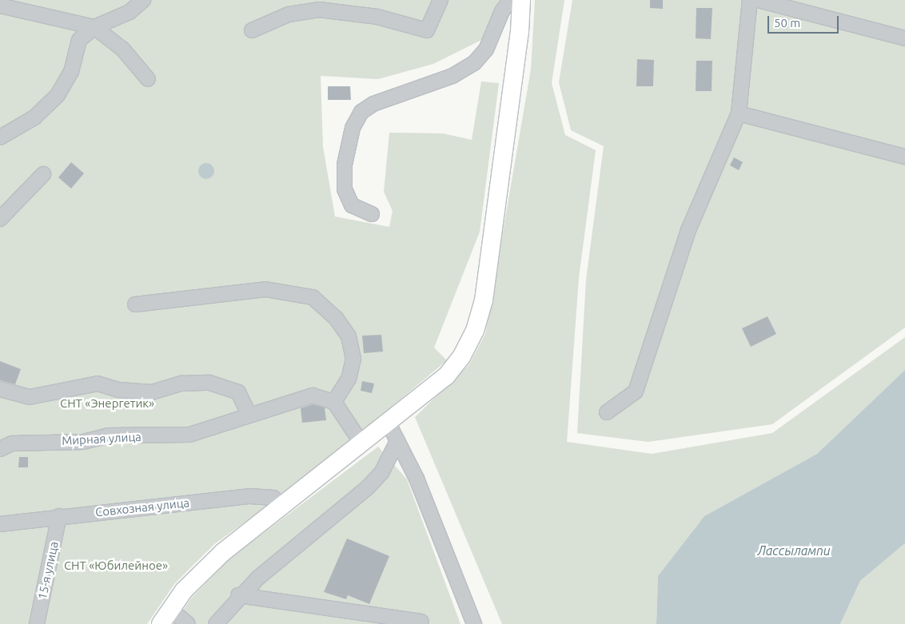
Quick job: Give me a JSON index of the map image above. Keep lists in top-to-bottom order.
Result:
{
  "streets": {
    "street": ["Мирная улица", "Совхозная улица", "15-я улица"]
  },
  "crossings": [
    ["Совхозная улица", "15-я улица"]
  ],
  "water": ["Лассылампи"],
  "parks": ["СНТ «Энергетик»", "СНТ «Юбилейное»"],
  "scale_bar": "50 m"
}
